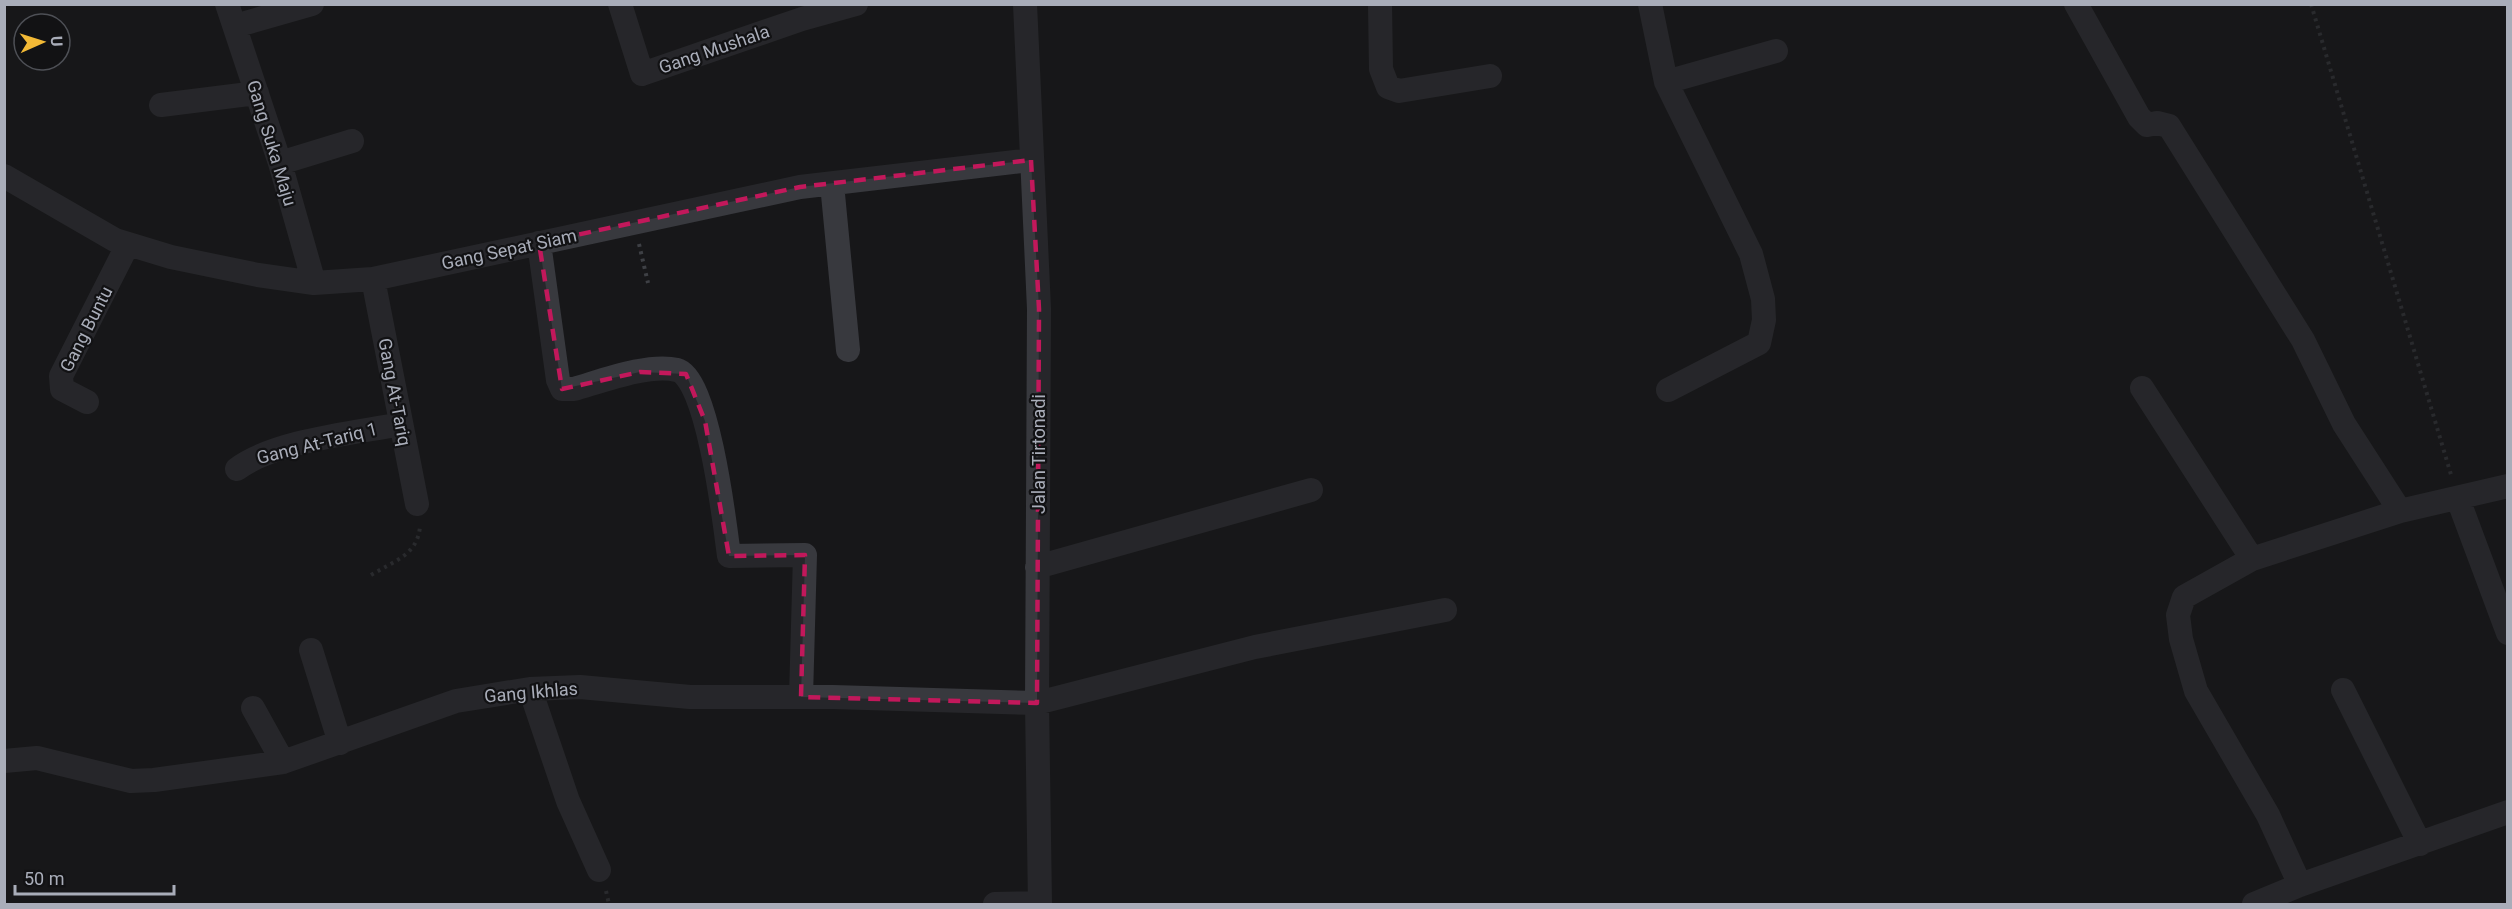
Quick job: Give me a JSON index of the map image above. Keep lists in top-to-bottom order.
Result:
{
  "streets": {
    "street": [
      "Gang Mushala",
      "Gang Suka Maju",
      "Gang Sepat Siam",
      "Gang Buntu",
      "Gang At-Tariq",
      "Gang At-Tariq 1",
      "Jalan Tirtonadi",
      "Gang Ikhlas"
    ]
  },
  "crossings": [
    ["Gang Suka Maju", "Gang Sepat Siam"],
    ["Gang Sepat Siam", "Gang Buntu"],
    ["Gang Sepat Siam", "Gang At-Tariq"],
    ["Gang Sepat Siam", "Jalan Tirtonadi"],
    ["Gang At-Tariq", "Gang At-Tariq 1"],
    ["Jalan Tirtonadi", "Gang Ikhlas"]
  ],
  "scale_bar": "50 m",
  "north": "right"
}
